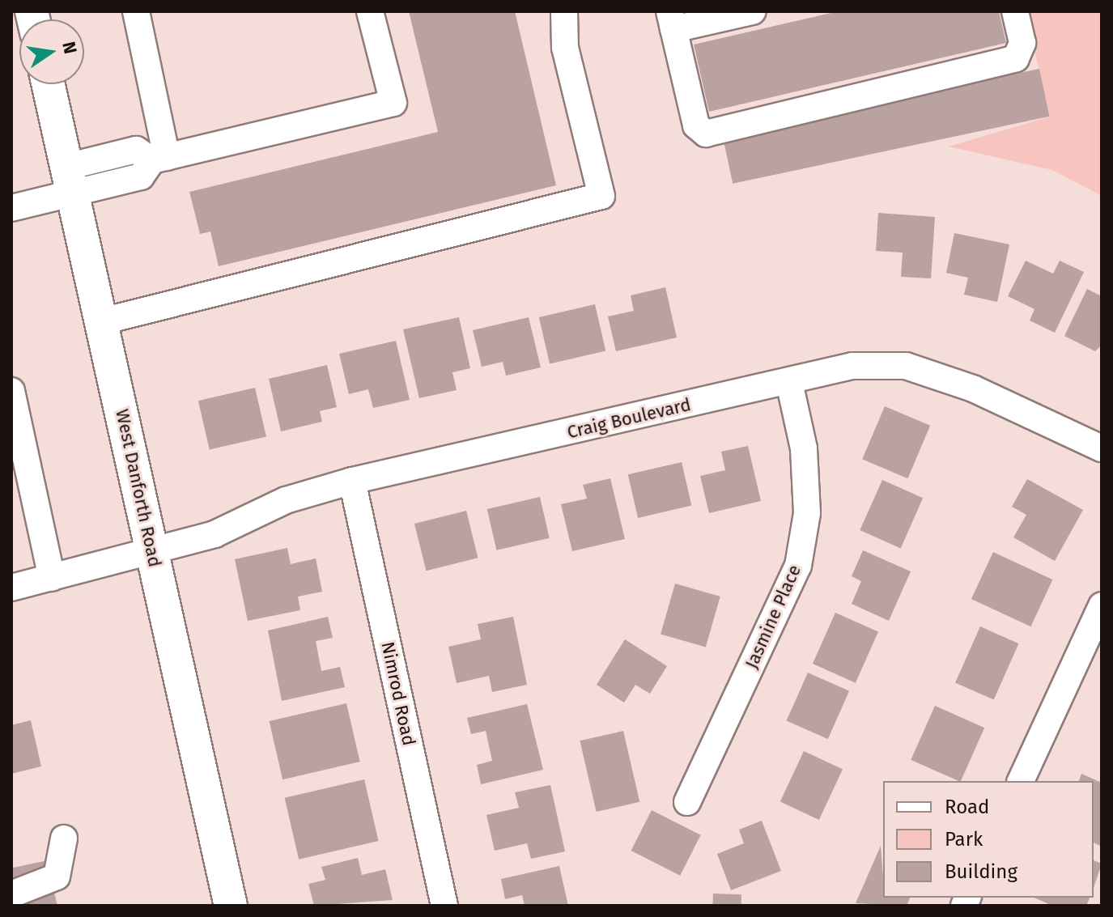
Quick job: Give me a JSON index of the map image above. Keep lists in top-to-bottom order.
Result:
{
  "streets": {
    "main road": ["West Danforth Road"],
    "street": ["Craig Boulevard", "Jasmine Place", "Nimrod Road"]
  },
  "crossings": [
    ["Craig Boulevard", "West Danforth Road"],
    ["Craig Boulevard", "Jasmine Place"],
    ["Craig Boulevard", "Nimrod Road"]
  ],
  "legend": ["Road", "Park", "Building"],
  "north": "right"
}
